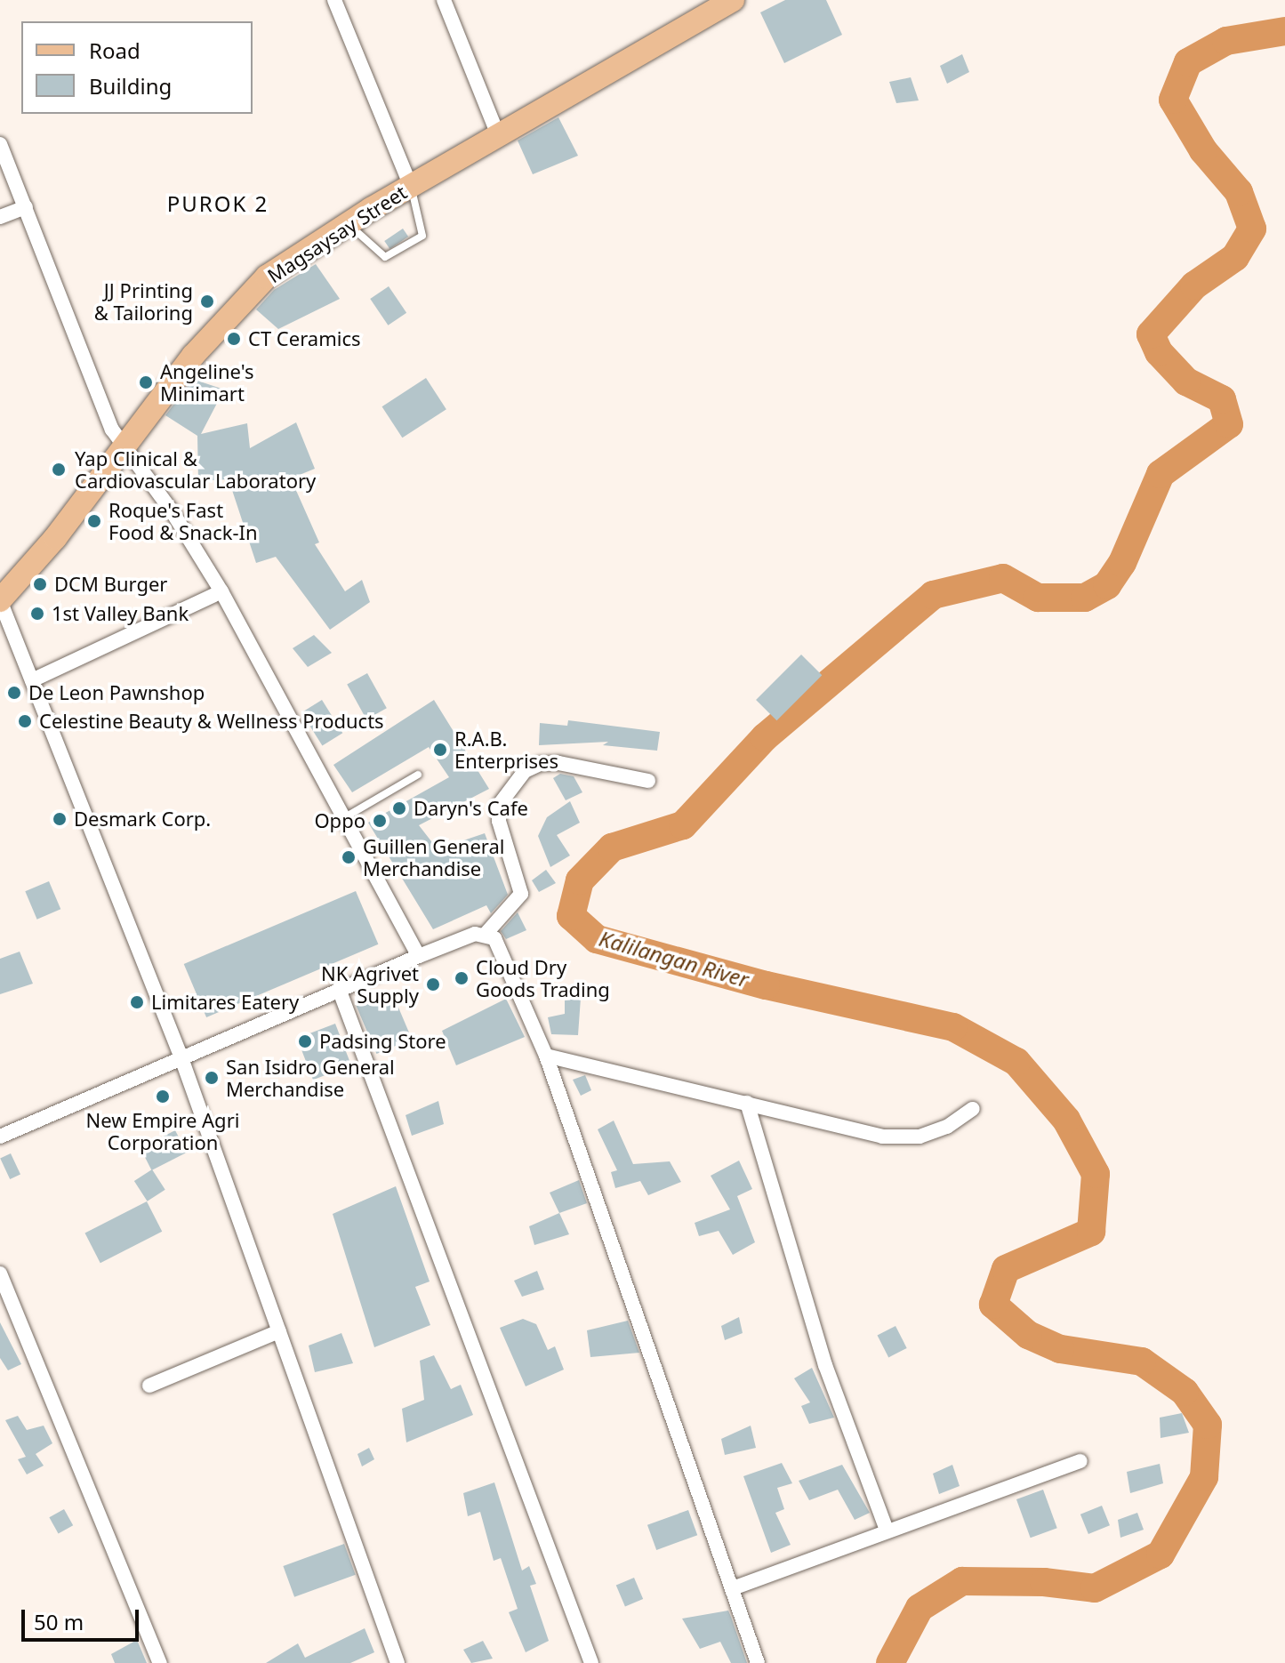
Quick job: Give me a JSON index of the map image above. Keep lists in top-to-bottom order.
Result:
{
  "streets": {
    "main road": ["Magsaysay Street"]
  },
  "districts": ["PUROK 2"],
  "water": ["Kalilangan River"],
  "places": [
    "JJ Printing & Tailoring",
    "CT Ceramics",
    "Angeline's Minimart",
    "Yap Clinical & Cardiovascular Laboratory",
    "Roque's Fast Food & Snack-In",
    "DCM Burger",
    "1st Valley Bank",
    "De Leon Pawnshop",
    "Celestine Beauty & Wellness Products",
    "R.A.B. Enterprises",
    "Daryn's Cafe",
    "Desmark Corp.",
    "Oppo",
    "Guillen General Merchandise",
    "Cloud Dry Goods Trading",
    "NK Agrivet Supply",
    "Limitares Eatery",
    "Padsing Store",
    "San Isidro General Merchandise",
    "New Empire Agri Corporation"
  ],
  "legend": ["Road", "Building"],
  "scale_bar": "50 m"
}
